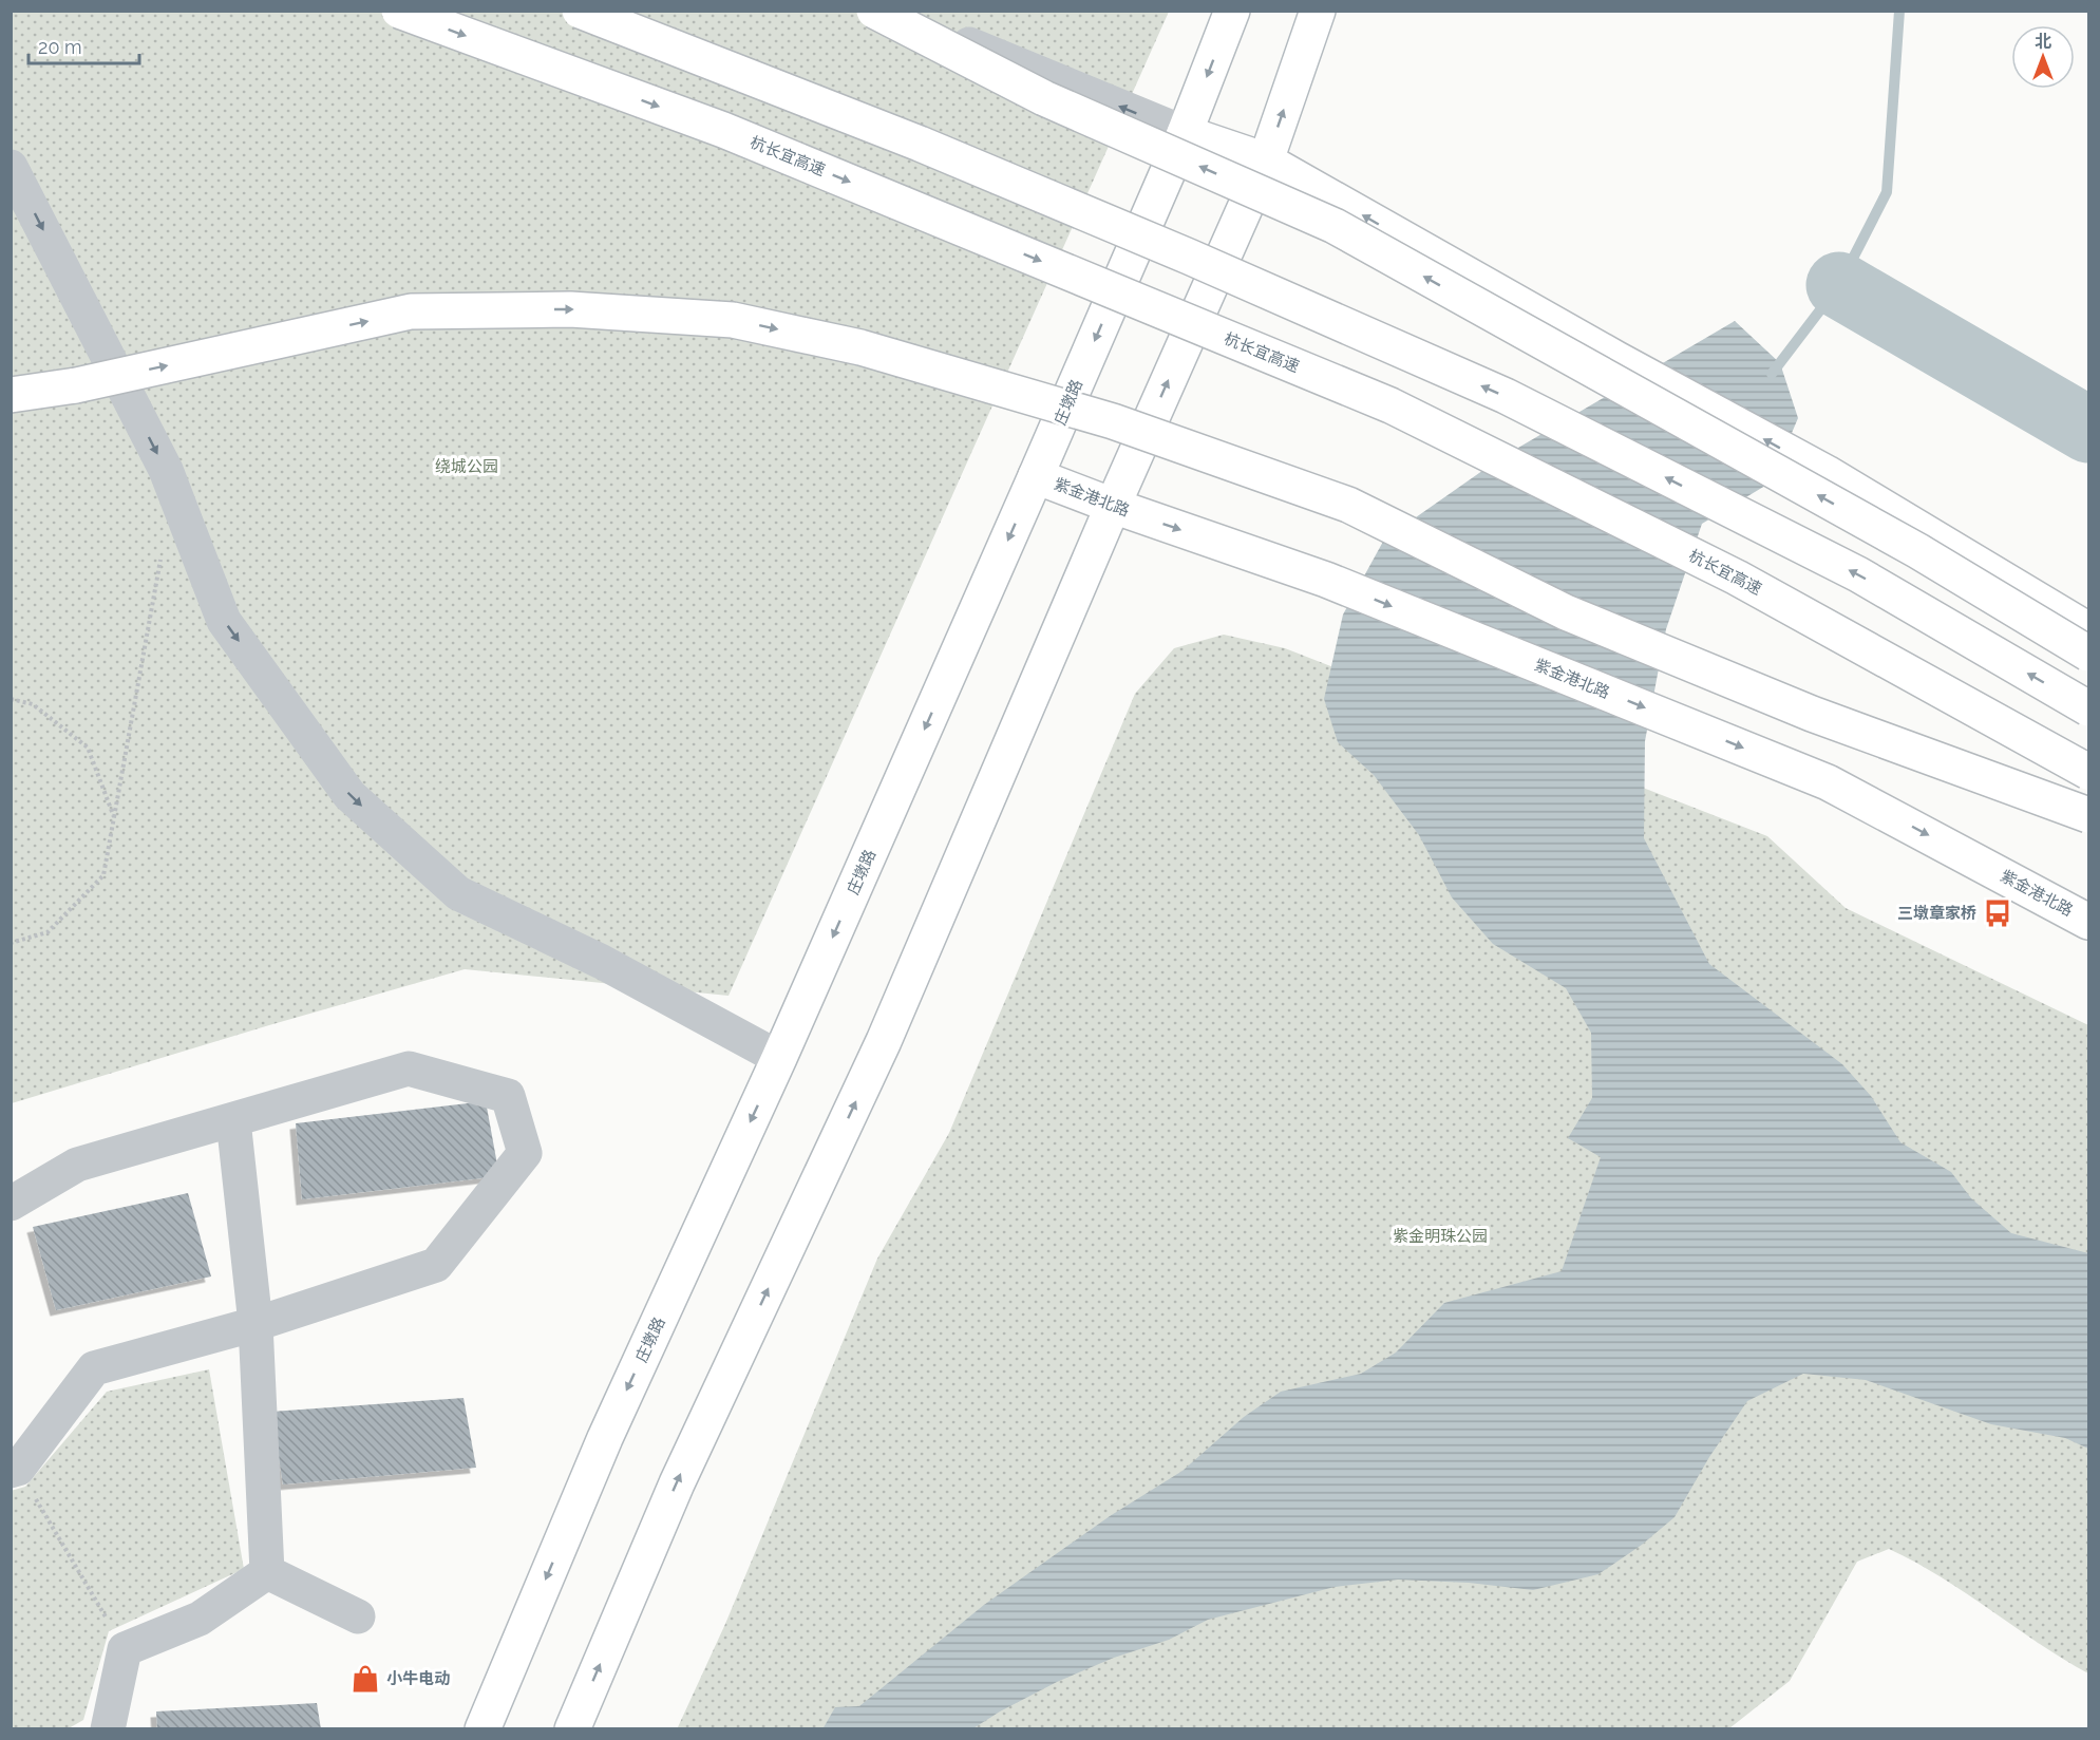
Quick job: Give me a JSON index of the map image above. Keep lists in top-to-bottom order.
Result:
{
  "streets": {
    "main road": ["杭长宜高速", "庄墩路", "紫金港北路"]
  },
  "crossings": [
    ["庄墩路", "紫金港北路"]
  ],
  "parks": ["绕城公园", "紫金明珠公园"],
  "places": {
    "bus stop": ["三墩章家桥"],
    "shop": ["小牛电动"]
  },
  "scale_bar": "20 m",
  "north": "top"
}
